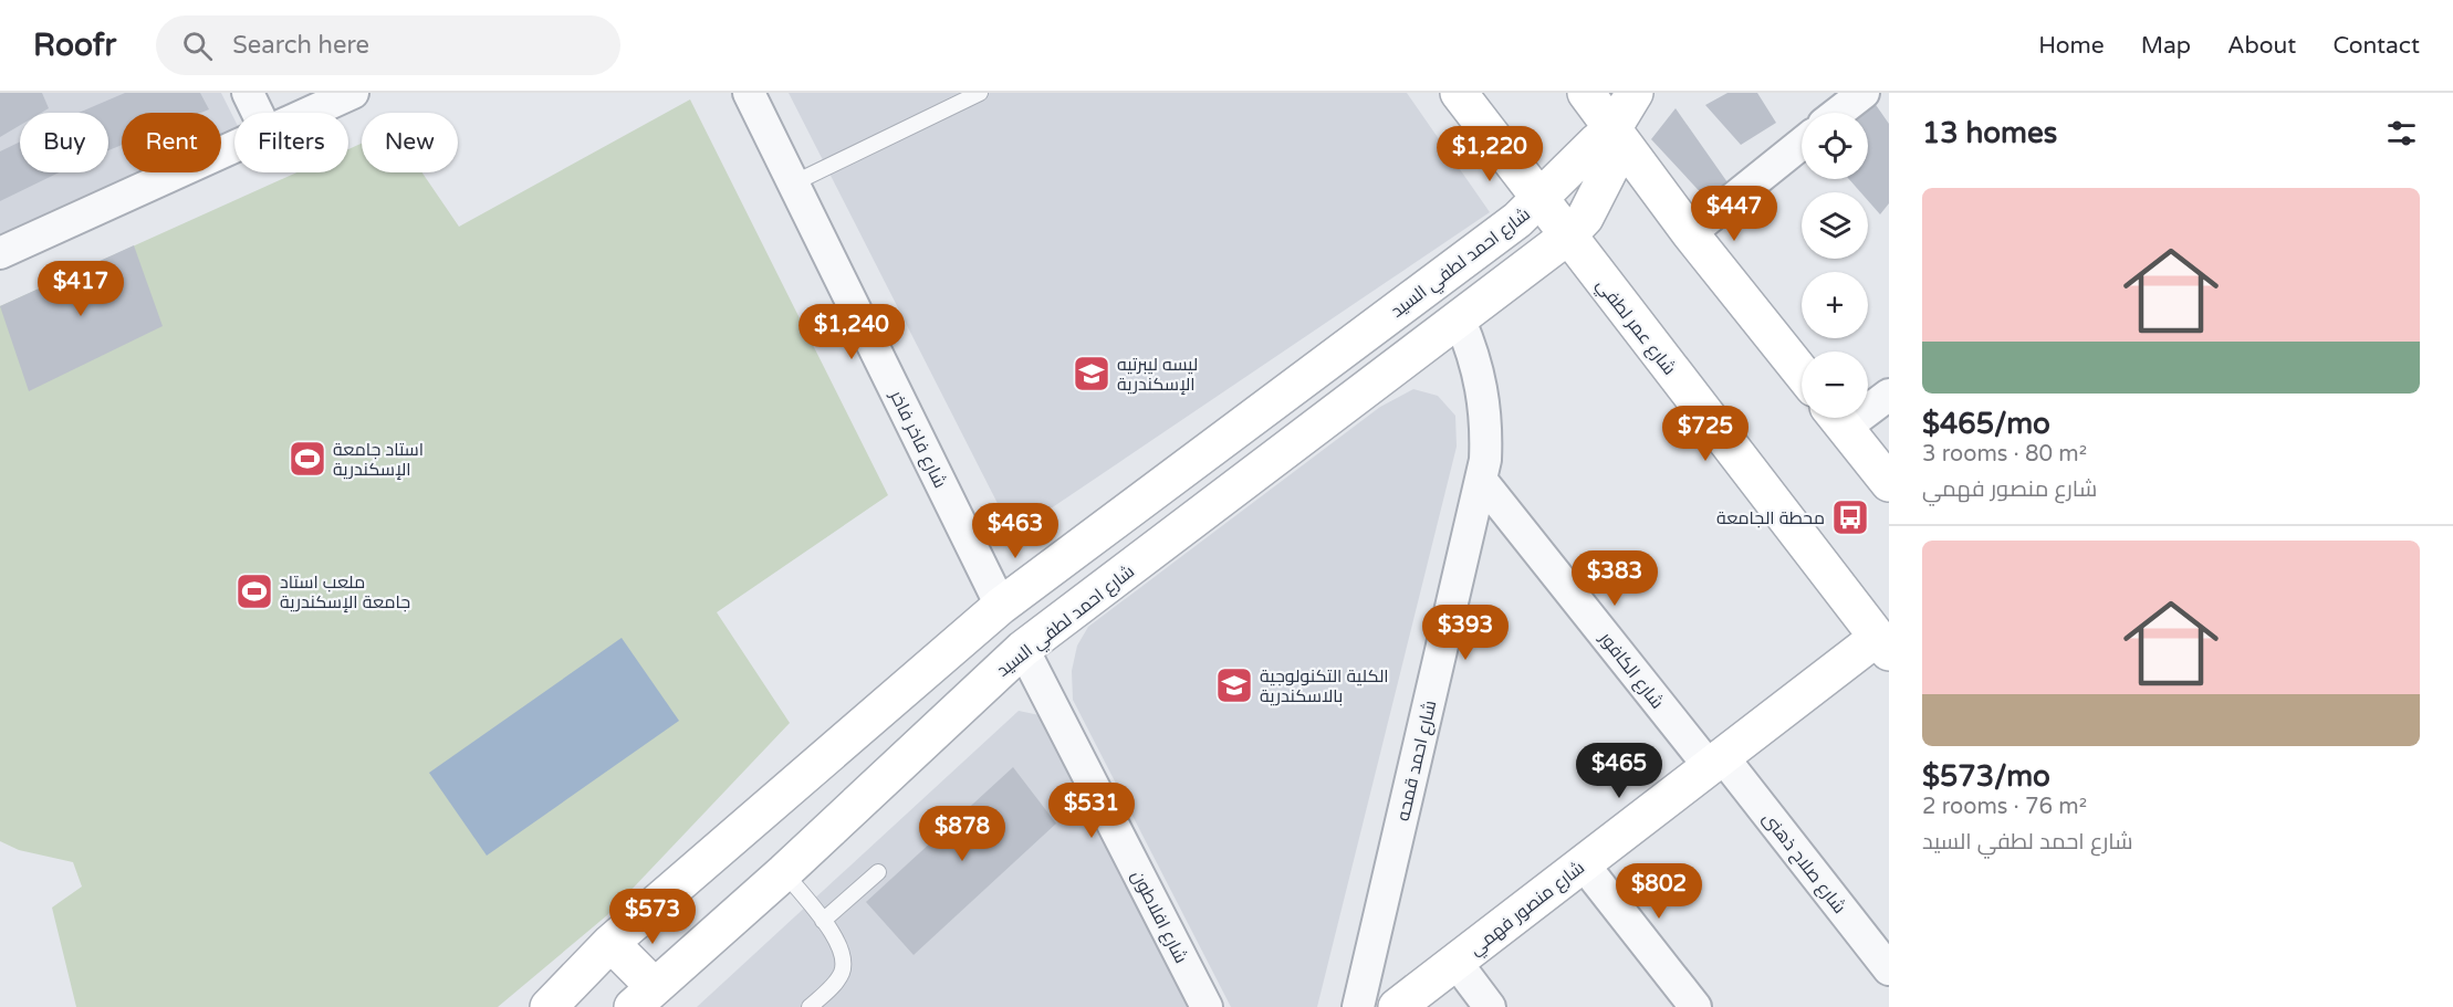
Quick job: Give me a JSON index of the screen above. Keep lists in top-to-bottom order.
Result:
{
  "streets": {
    "main road": ["شارع احمد لطفي السيد", "شارع عمر لطفي", "شارع منصور فهمي"],
    "street": [
      "شارع فاخر فاخر",
      "شارع الكافور",
      "شارع احمد قمحه",
      "شارع صلاح ذهنى",
      "شارع افلاطون"
    ]
  },
  "crossings": [
    ["شارع احمد لطفي السيد", "شارع عمر لطفي"],
    ["شارع احمد لطفي السيد", "شارع فاخر فاخر"],
    ["شارع احمد لطفي السيد", "شارع احمد قمحه"],
    ["شارع احمد لطفي السيد", "شارع افلاطون"],
    ["شارع عمر لطفي", "شارع منصور فهمي"],
    ["شارع الكافور", "شارع احمد قمحه"],
    ["شارع الكافور", "شارع صلاح ذهنى"],
    ["شارع الكافور", "شارع منصور فهمي"],
    ["شارع صلاح ذهنى", "شارع منصور فهمي"]
  ],
  "places": {
    "school or university": ["ليسه ليبرتيه الإسكندرية", "الكلية التكنولوجية بالاسكندرية"],
    "sports": ["استاد جامعة الإسكندرية", "ملعب استاد جامعة الإسكندرية"],
    "bus stop": ["محطة الجامعة"]
  },
  "page": {
    "header": "Roofr",
    "search": "Search here",
    "nav": [
      "Home",
      "Map",
      "About",
      "Contact"
    ],
    "heading": "13 homes",
    "map_buttons": ["+", "−"],
    "chip": [
      "Buy",
      "Rent",
      "Filters",
      "New"
    ],
    "price": [
      "$1,220",
      "$447",
      "$417",
      "$1,240",
      "$725",
      "$463",
      "$383",
      "$393",
      "$465",
      "$531",
      "$878",
      "$802",
      "$573"
    ],
    "list": [
      {
        "name": "$465/mo",
        "note": "3 rooms · 80 m² · شارع منصور فهمي"
      },
      {
        "name": "$573/mo",
        "note": "2 rooms · 76 m² · شارع احمد لطفي السيد"
      }
    ]
  }
}
